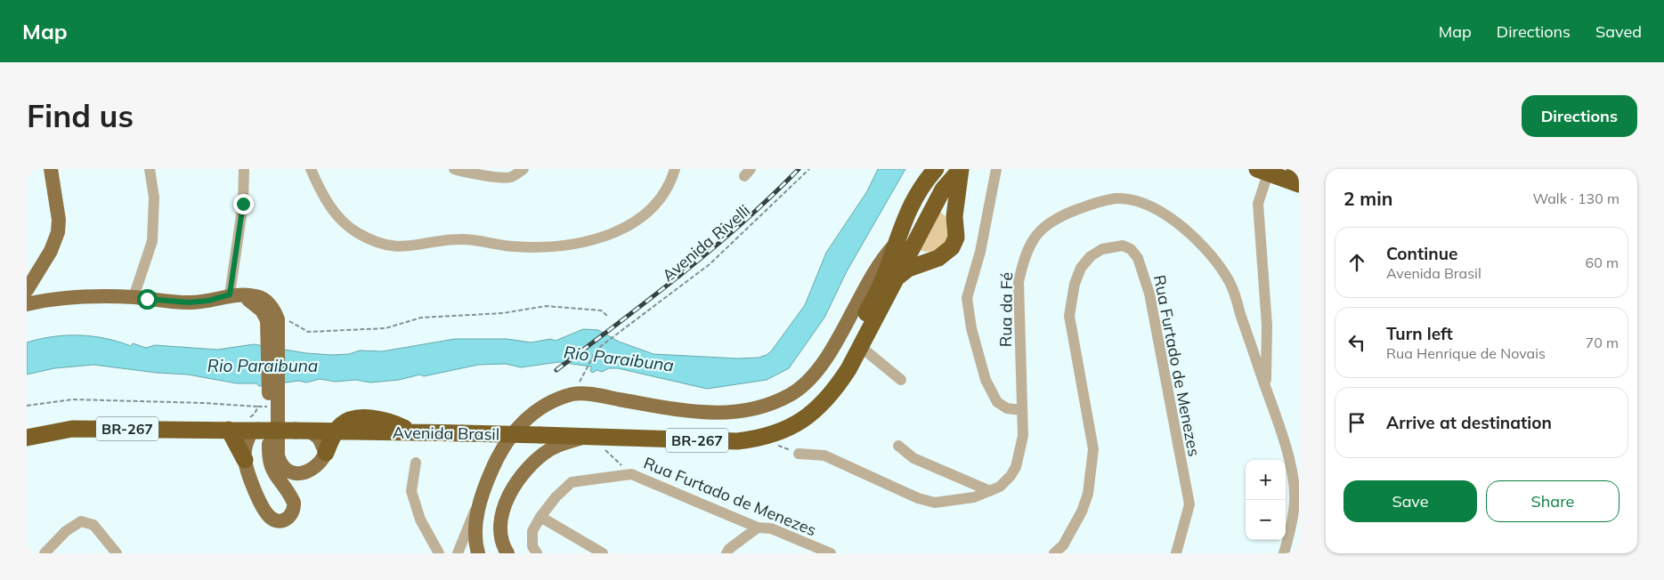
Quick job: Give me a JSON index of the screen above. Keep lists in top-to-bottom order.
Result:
{
  "streets": {
    "highway": ["BR-267", "Avenida Brasil"],
    "street": ["Rua da Fé", "Rua Furtado de Menezes"],
    "path": ["Avenida Rivelli"]
  },
  "crossings": [
    ["BR-267", "Avenida Brasil"]
  ],
  "water": ["Rio Paraibuna"],
  "page": {
    "header": "Map",
    "nav": ["Map", "Directions", "Saved"],
    "buttons": [
      "Directions",
      ["Save", "Share"]
    ],
    "title": "Find us",
    "heading": ["2 min", "Walk · 130 m"],
    "list": [
      ["Continue", "Avenida Brasil", "60 m"],
      ["Turn left", "Rua Henrique de Novais", "70 m"],
      "Arrive at destination"
    ],
    "map_buttons": ["+", "−"]
  }
}
